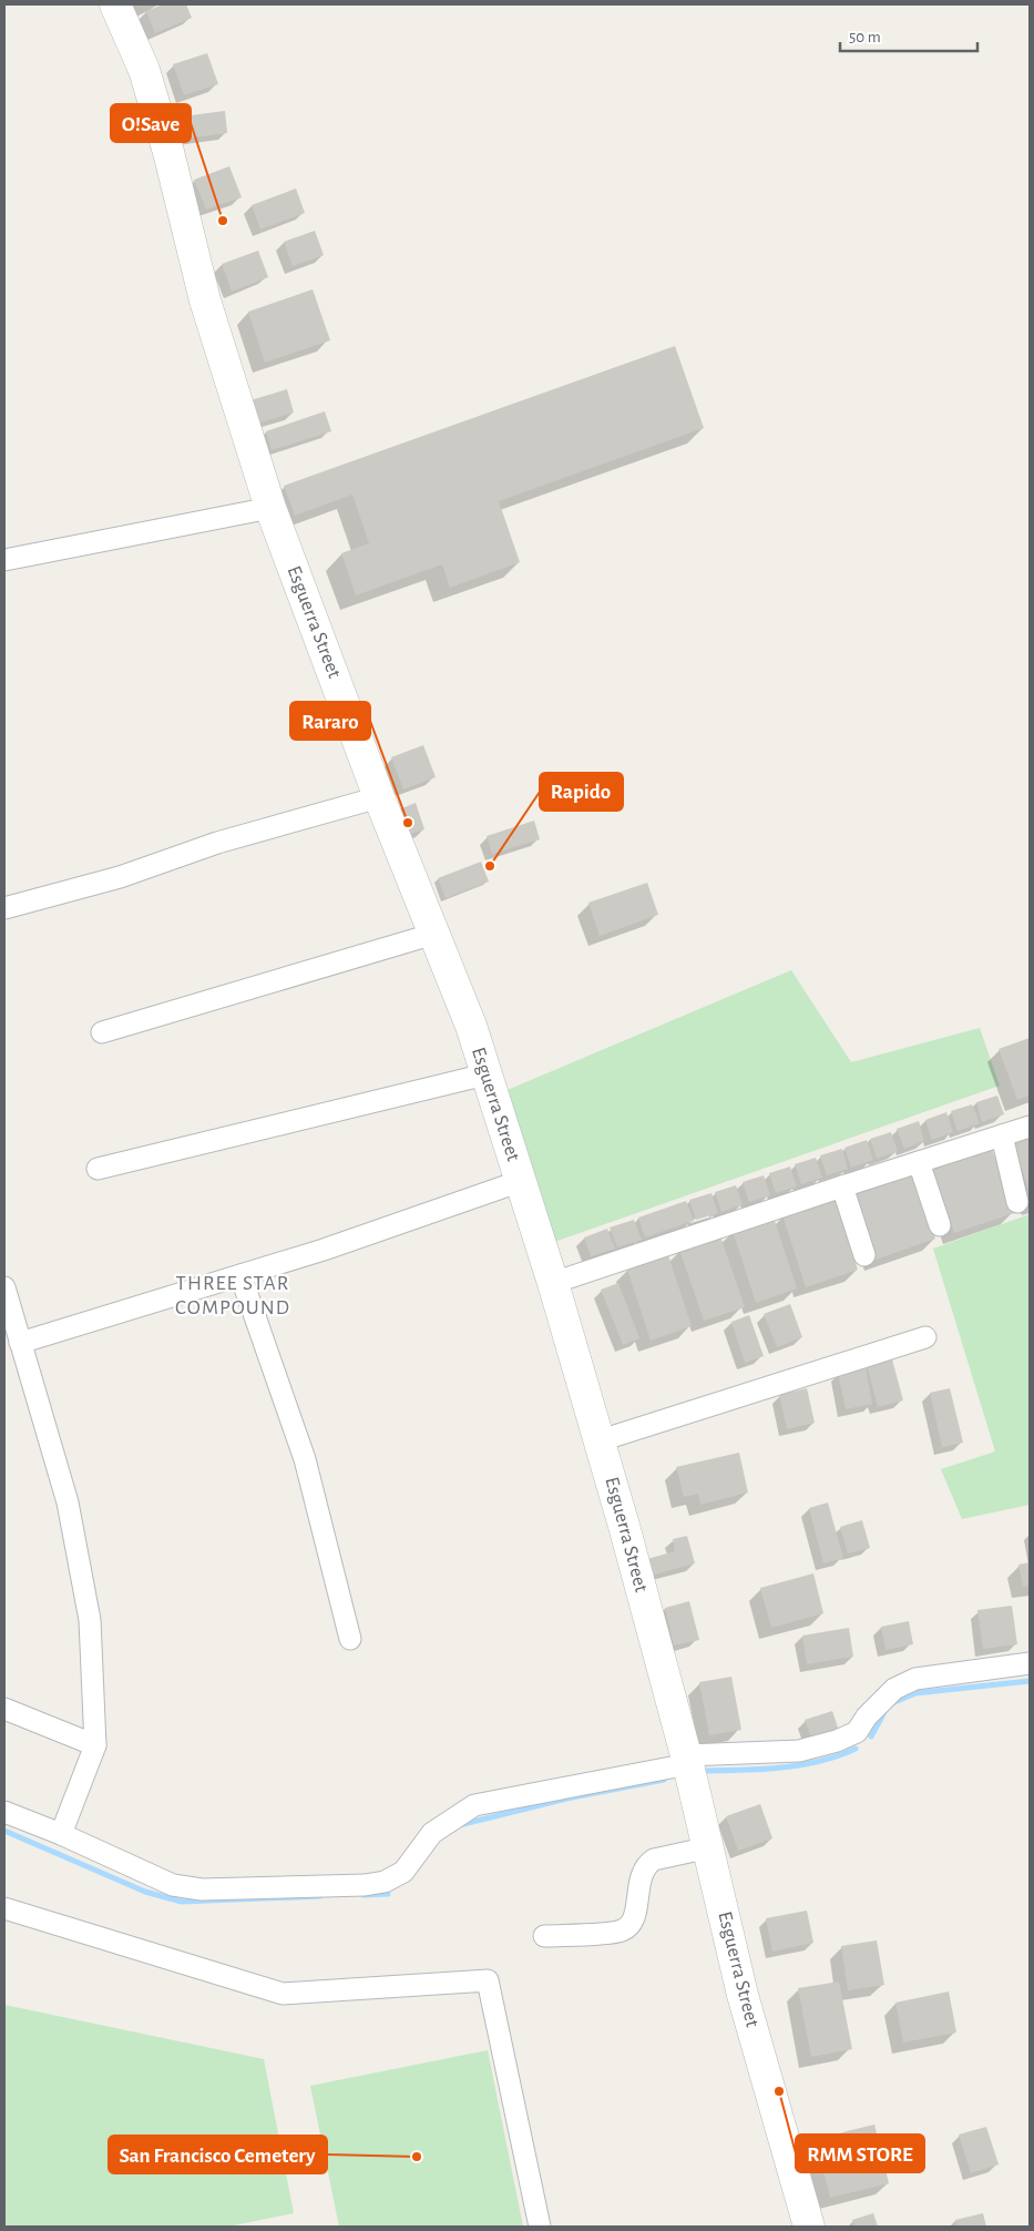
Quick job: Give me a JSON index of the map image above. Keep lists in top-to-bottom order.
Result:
{
  "streets": {
    "main road": ["Esguerra Street"]
  },
  "districts": ["THREE STAR COMPOUND"],
  "places": [
    "O!Save",
    "Rararo",
    "Rapido",
    "RMM STORE",
    "San Francisco Cemetery"
  ],
  "scale_bar": "50 m"
}
